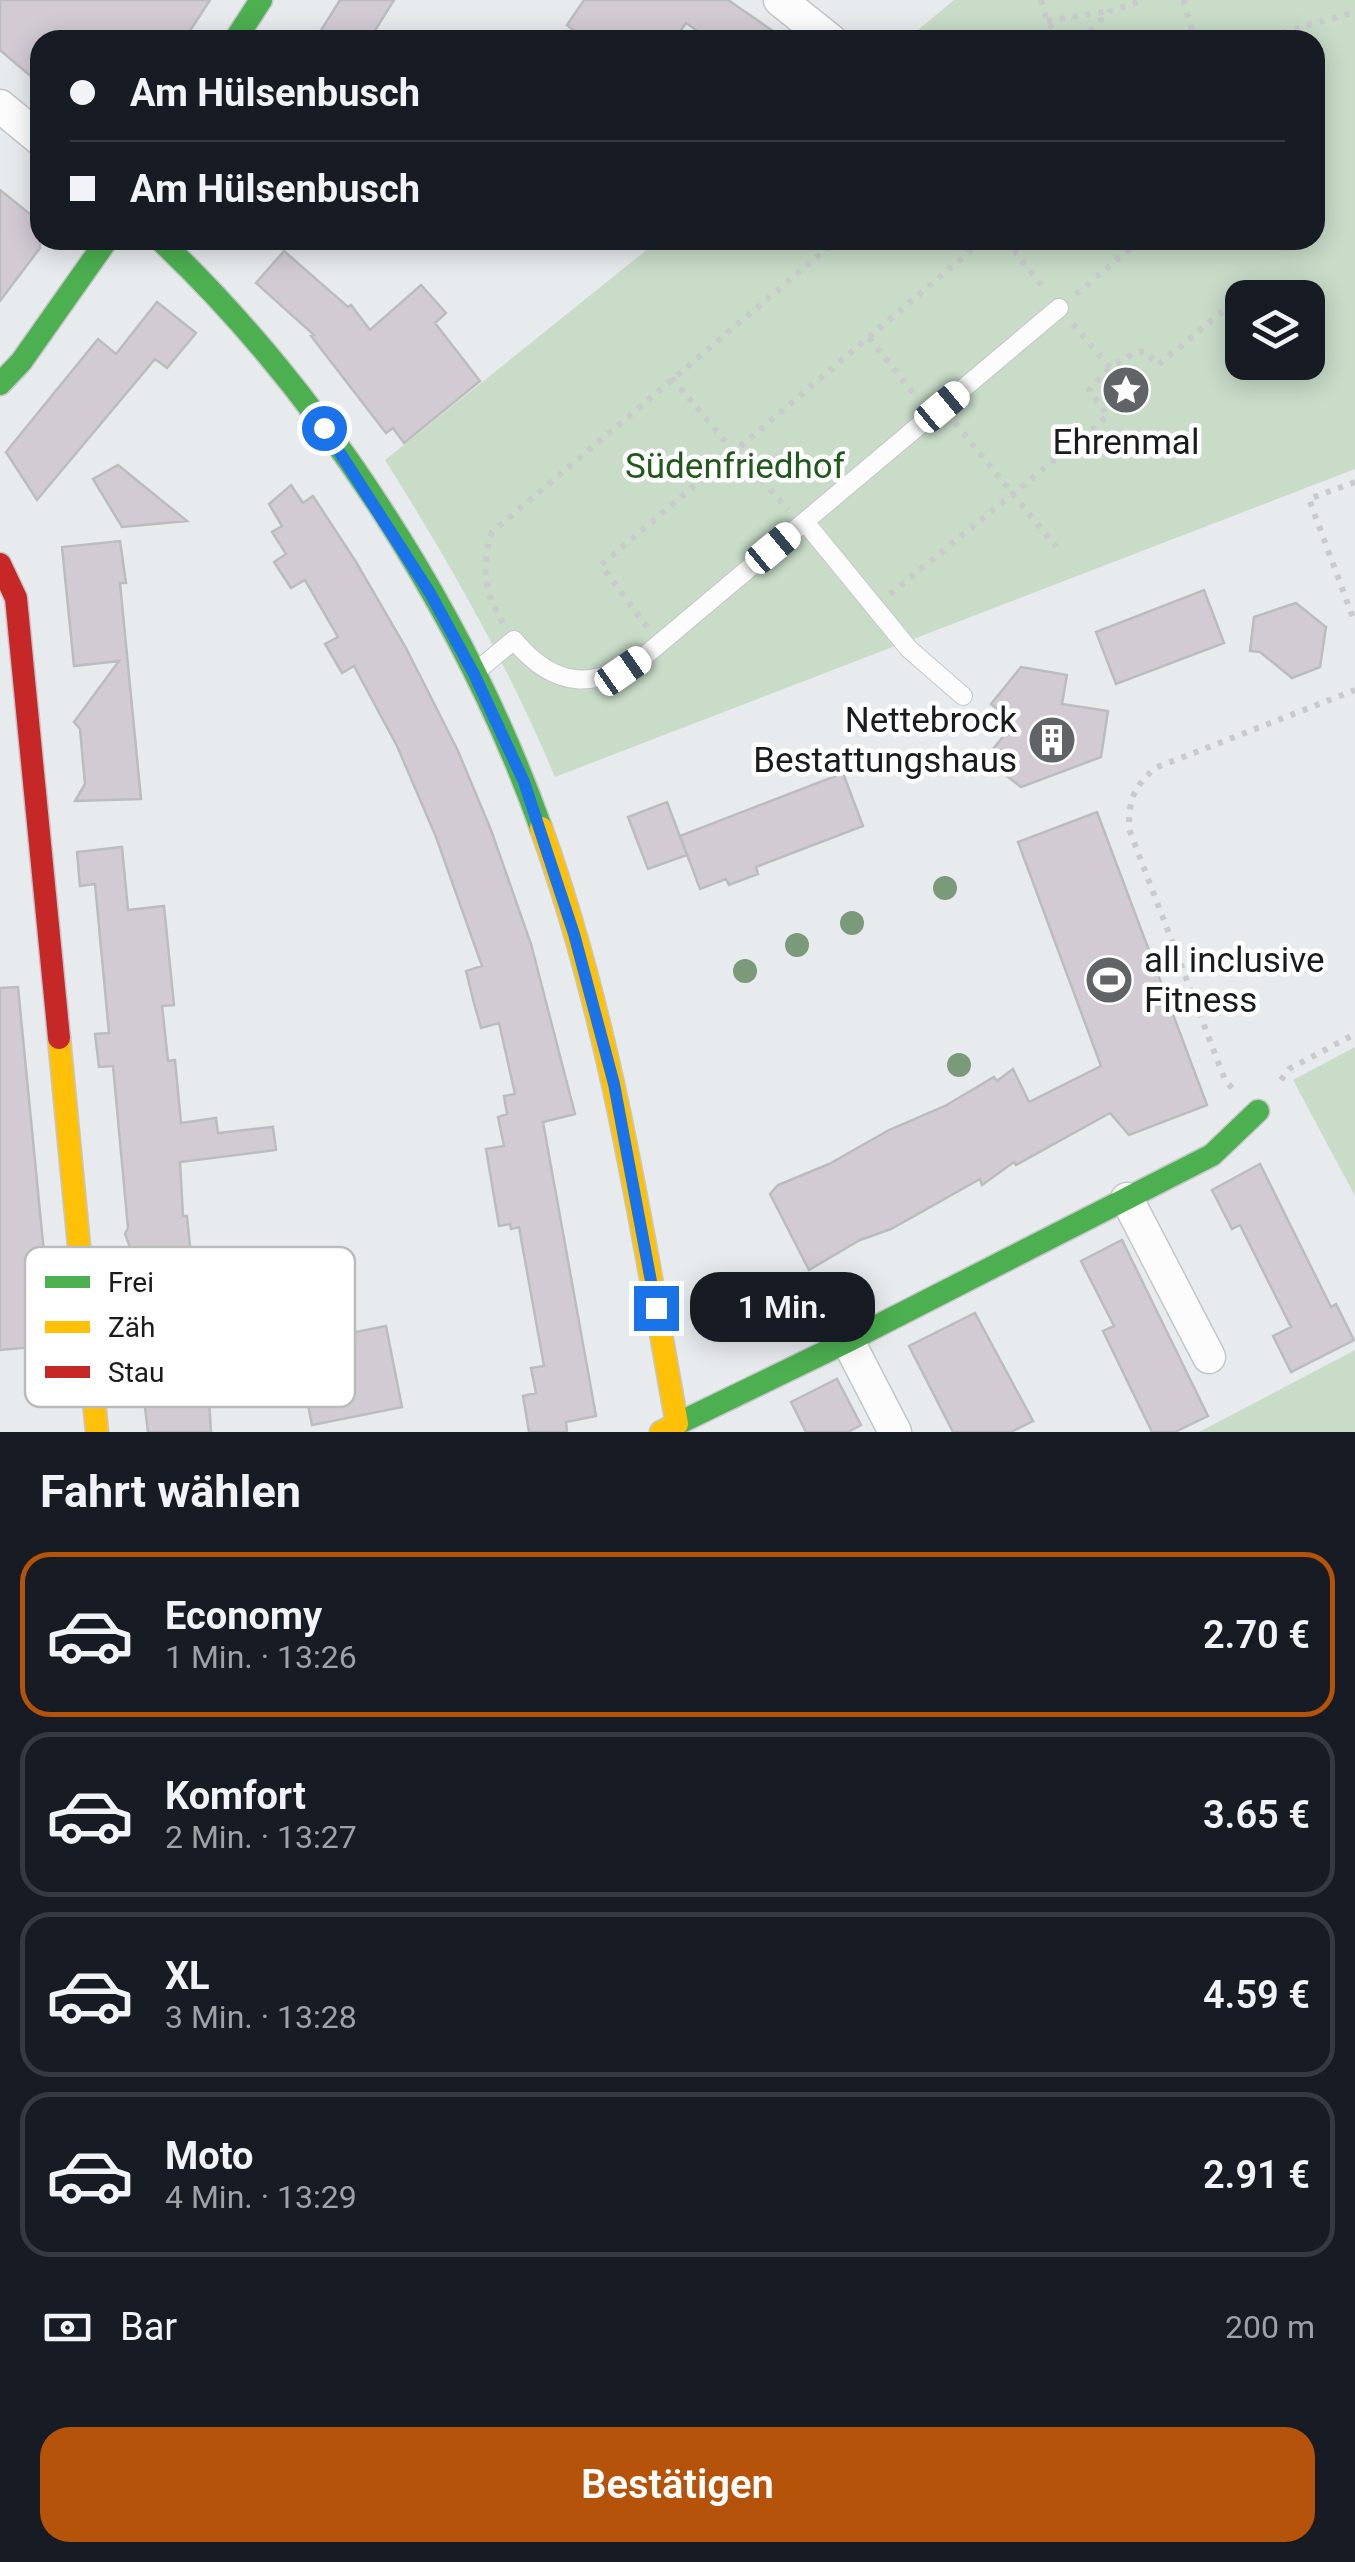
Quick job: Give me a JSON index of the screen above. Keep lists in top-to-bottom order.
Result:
{
  "parks": ["Südenfriedhof"],
  "places": {
    "place": ["Ehrenmal"],
    "building": ["Nettebrock Bestattungshaus"],
    "sports": ["all inclusive Fitness"]
  },
  "legend": ["Frei", "Zäh", "Stau"],
  "page": {
    "banner": ["Am Hülsenbusch", "Am Hülsenbusch"],
    "bubble": "1 Min.",
    "heading": "Fahrt wählen",
    "list": [
      {
        "name": "Economy",
        "note": "1 Min. · 13:26",
        "value": "2.70 €"
      },
      {
        "name": "Komfort",
        "note": "2 Min. · 13:27",
        "value": "3.65 €"
      },
      {
        "name": "XL",
        "note": "3 Min. · 13:28",
        "value": "4.59 €"
      },
      {
        "name": "Moto",
        "note": "4 Min. · 13:29",
        "value": "2.91 €"
      }
    ],
    "pay": ["Bar", "200 m"],
    "buttons": "Bestätigen"
  }
}
